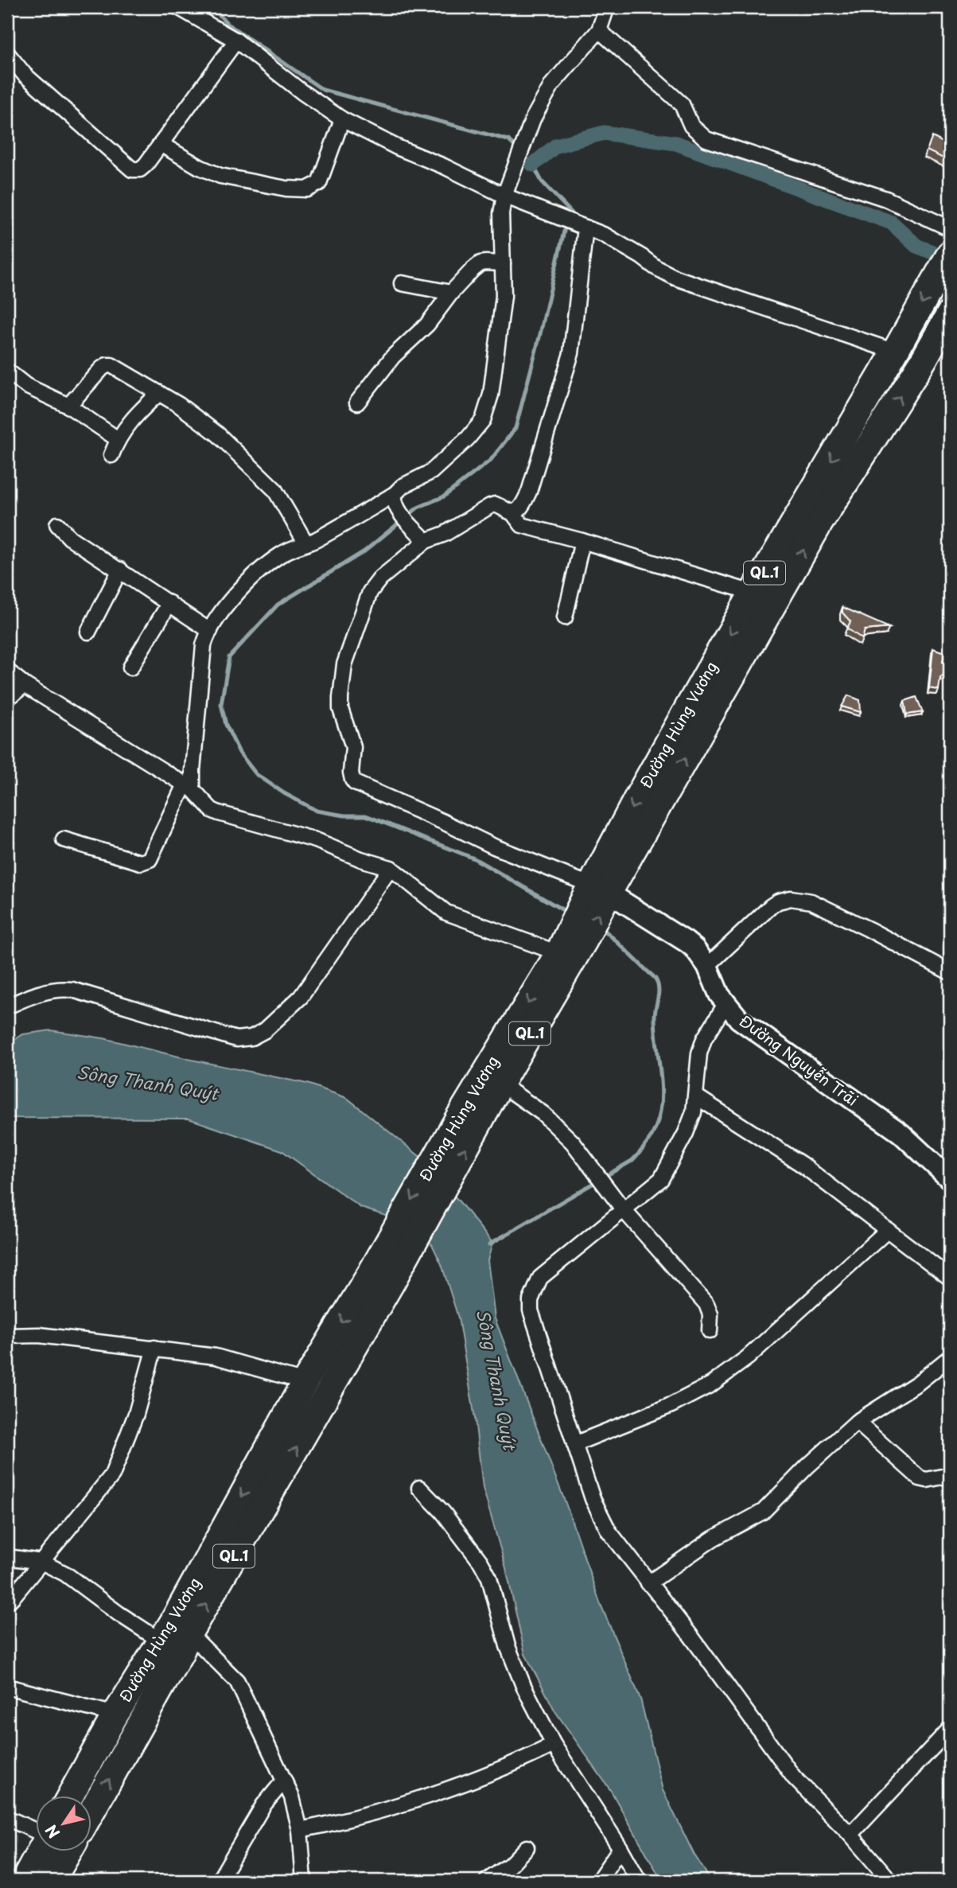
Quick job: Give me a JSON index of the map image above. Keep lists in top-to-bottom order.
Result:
{
  "streets": {
    "highway": ["QL.1", "Đường Hùng Vương"],
    "street": ["Đường Nguyễn Trãi"]
  },
  "crossings": [
    ["Đường Hùng Vương", "Đường Nguyễn Trãi"]
  ],
  "water": ["Sông Thanh Quýt"],
  "north": "bottom left"
}
